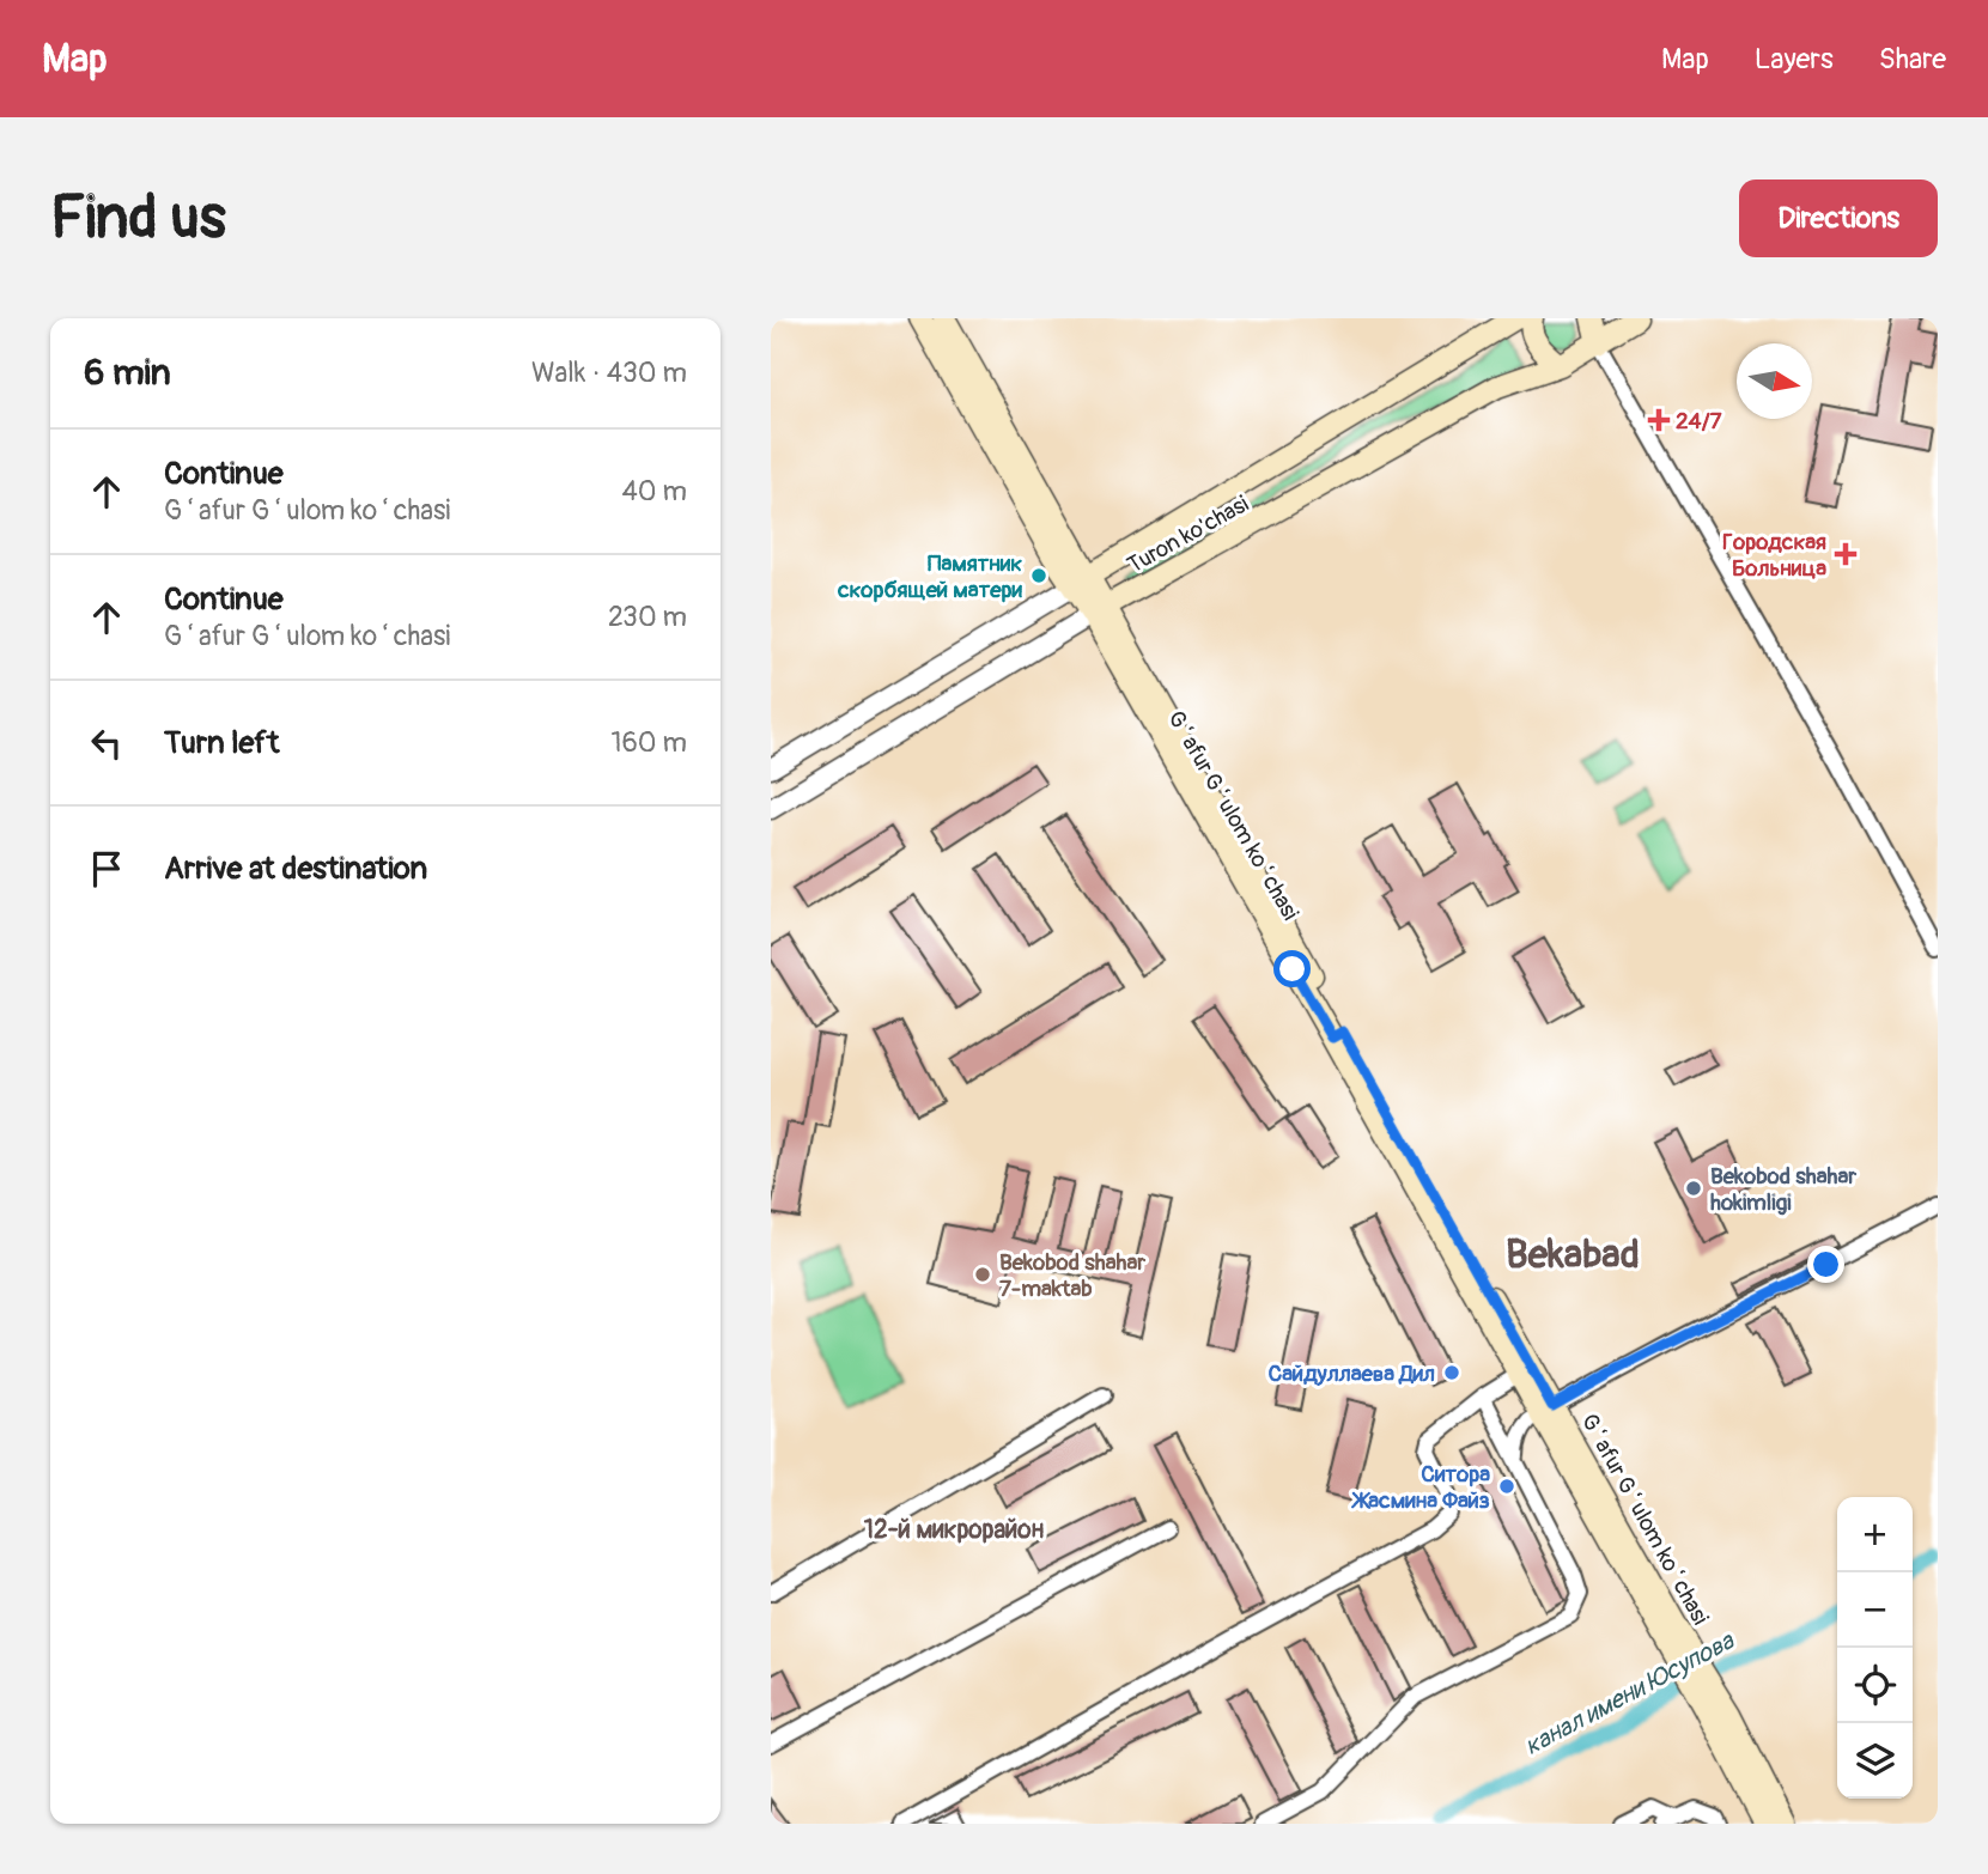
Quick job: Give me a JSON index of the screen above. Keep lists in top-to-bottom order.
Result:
{
  "streets": {
    "main road": ["Turon ko'chasi", "Gʻafur Gʻulom koʻchasi"]
  },
  "crossings": [
    ["Turon ko'chasi", "Gʻafur Gʻulom koʻchasi"]
  ],
  "districts": ["Bekabad", "12-й микрорайон"],
  "water": ["канал имени Юсупова"],
  "places": {
    "health": ["24/7", "Городская Больница"],
    "other": [
      "Памятник скорбящей матери",
      "Bekobod shahar hokimligi",
      "Bekobod shahar 7-maktab",
      "Сайдуллаева Дил",
      "Ситора Жасмина Файз"
    ]
  },
  "north": "right",
  "page": {
    "header": "Map",
    "nav": ["Map", "Layers", "Share"],
    "buttons": "Directions",
    "title": "Find us",
    "heading": ["6 min", "Walk · 430 m"],
    "list": [
      ["Continue", "Gʻafur Gʻulom koʻchasi", "40 m"],
      ["Continue", "Gʻafur Gʻulom koʻchasi", "230 m"],
      ["Turn left", "160 m"],
      "Arrive at destination"
    ],
    "map_buttons": ["+", "−"]
  }
}
